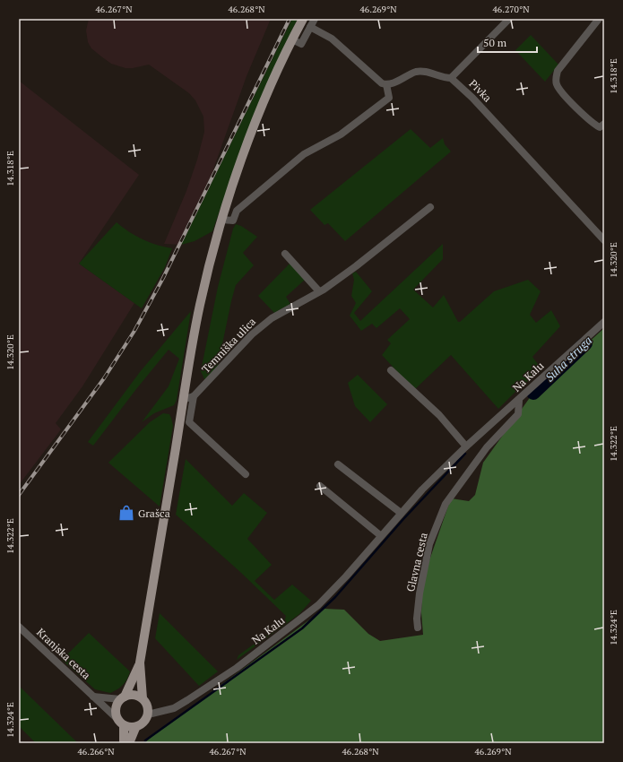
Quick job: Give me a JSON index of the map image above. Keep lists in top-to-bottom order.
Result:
{
  "streets": {
    "street": [
      "Pivka",
      "Temniška ulica",
      "Na Kalu",
      "Glavna cesta",
      "Kranjska cesta"
    ]
  },
  "crossings": [
    ["Na Kalu", "Glavna cesta"],
    ["Na Kalu", "Kranjska cesta"]
  ],
  "water": ["Suha struga"],
  "places": {
    "shop": ["Grašca"]
  },
  "scale_bar": "50 m",
  "coordinates": [
    "46.267°N",
    "46.268°N",
    "46.269°N",
    "46.270°N",
    "14.318°E",
    "14.320°E",
    "14.322°E",
    "14.324°E",
    "46.266°N"
  ]
}
